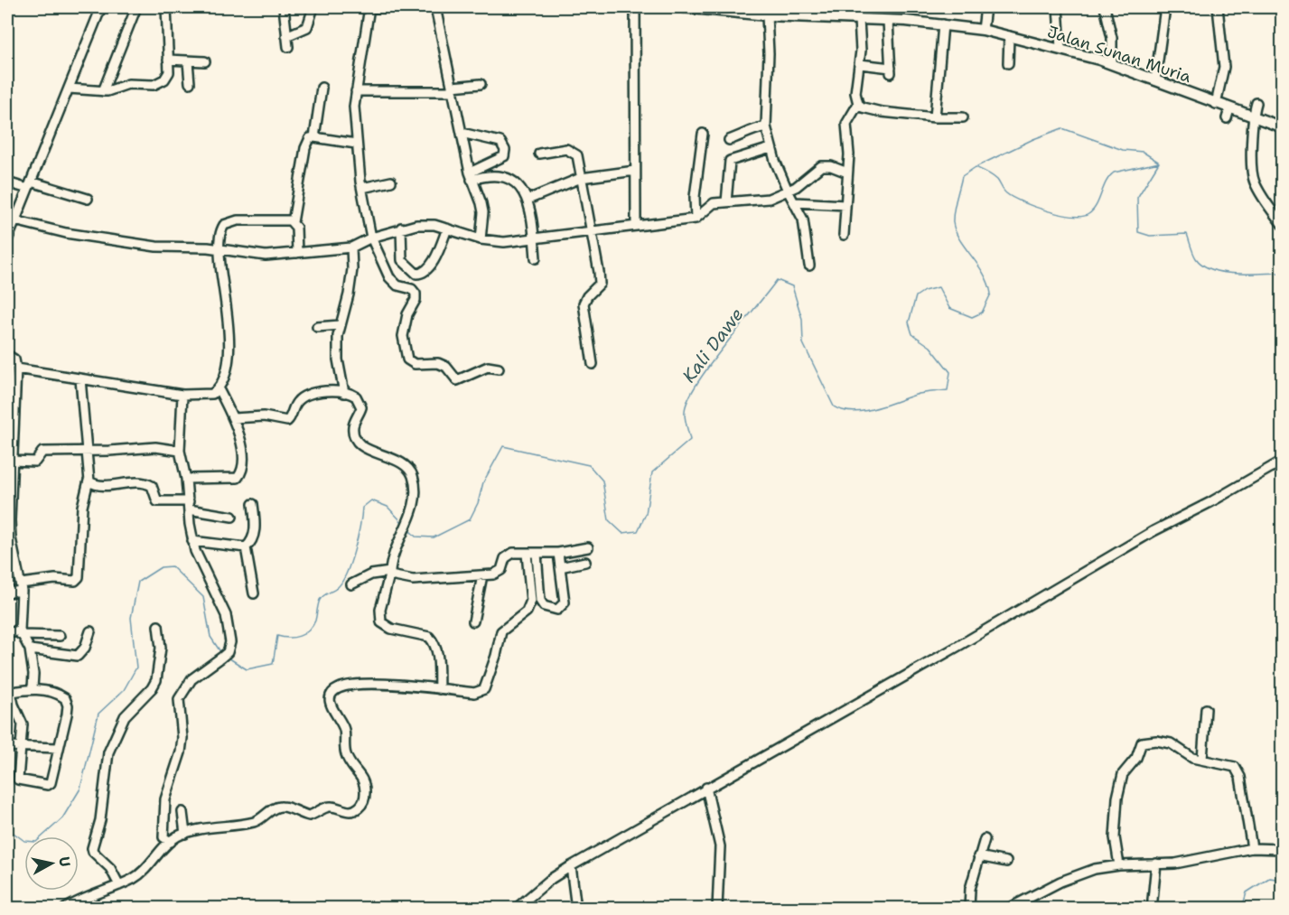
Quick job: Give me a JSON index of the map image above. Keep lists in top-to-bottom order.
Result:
{
  "streets": {
    "main road": ["Jalan Sunan Muria"]
  },
  "water": ["Kali Dawe"],
  "north": "right"
}
